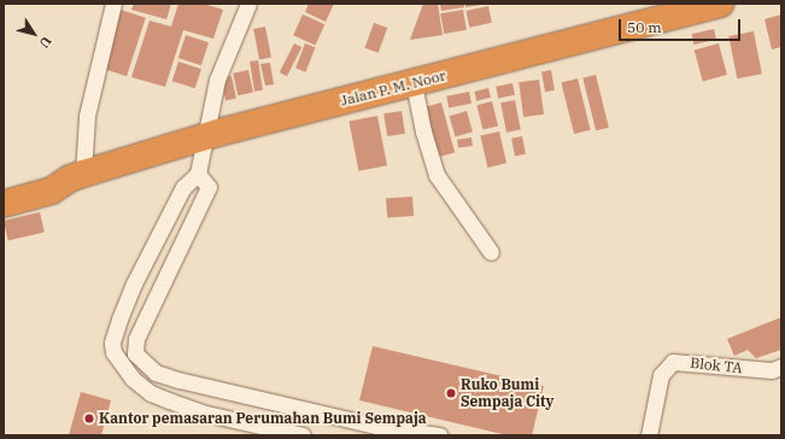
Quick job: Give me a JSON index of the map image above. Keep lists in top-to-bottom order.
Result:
{
  "streets": {
    "highway": ["Jalan P. M. Noor"],
    "street": ["Blok TA"]
  },
  "places": ["Ruko Bumi Sempaja City", "Kantor pemasaran Perumahan Bumi Sempaja"],
  "scale_bar": "50 m",
  "north": "bottom right"
}
